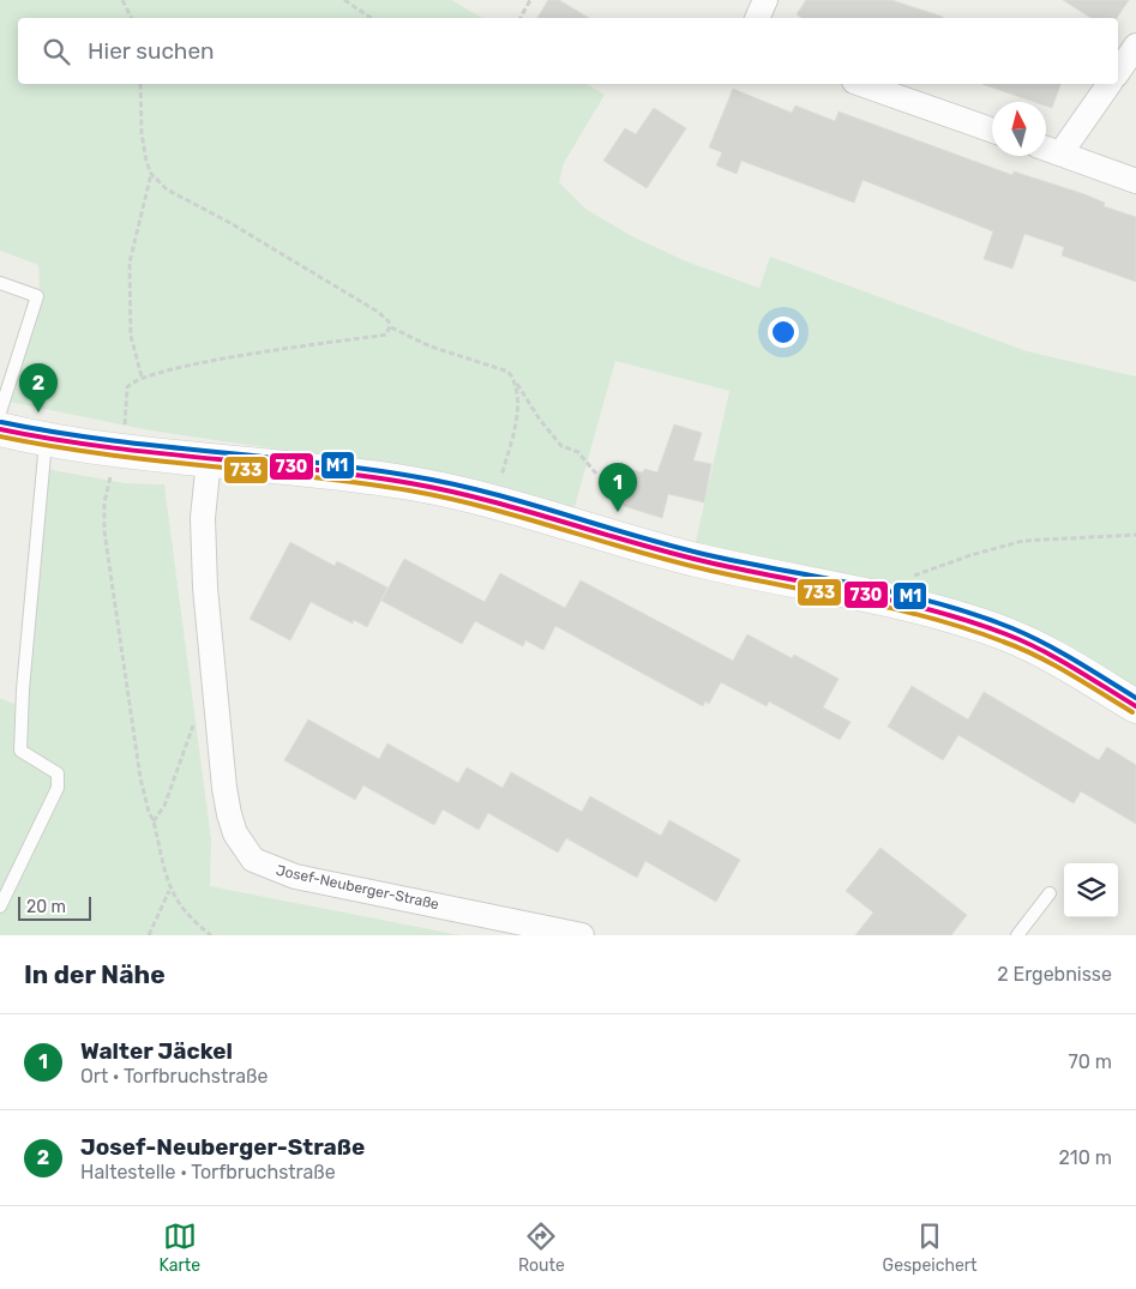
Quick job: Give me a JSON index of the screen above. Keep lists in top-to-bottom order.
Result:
{
  "streets": {
    "street": ["Josef-Neuberger-Straße"]
  },
  "lines": ["transit line M1", "transit line 730", "transit line 733"],
  "scale_bar": "20 m",
  "north": "top",
  "page": {
    "search": "Hier suchen",
    "pins": ["2", "1"],
    "scale": "20 m",
    "heading": ["In der Nähe", "2 Ergebnisse"],
    "list": [
      {
        "mark": "1",
        "name": "Walter Jäckel",
        "note": "Ort · Torfbruchstraße",
        "value": "70 m"
      },
      {
        "mark": "2",
        "name": "Josef-Neuberger-Straße",
        "note": "Haltestelle · Torfbruchstraße",
        "value": "210 m"
      }
    ],
    "nav": ["Karte", "Route", "Gespeichert"]
  }
}
